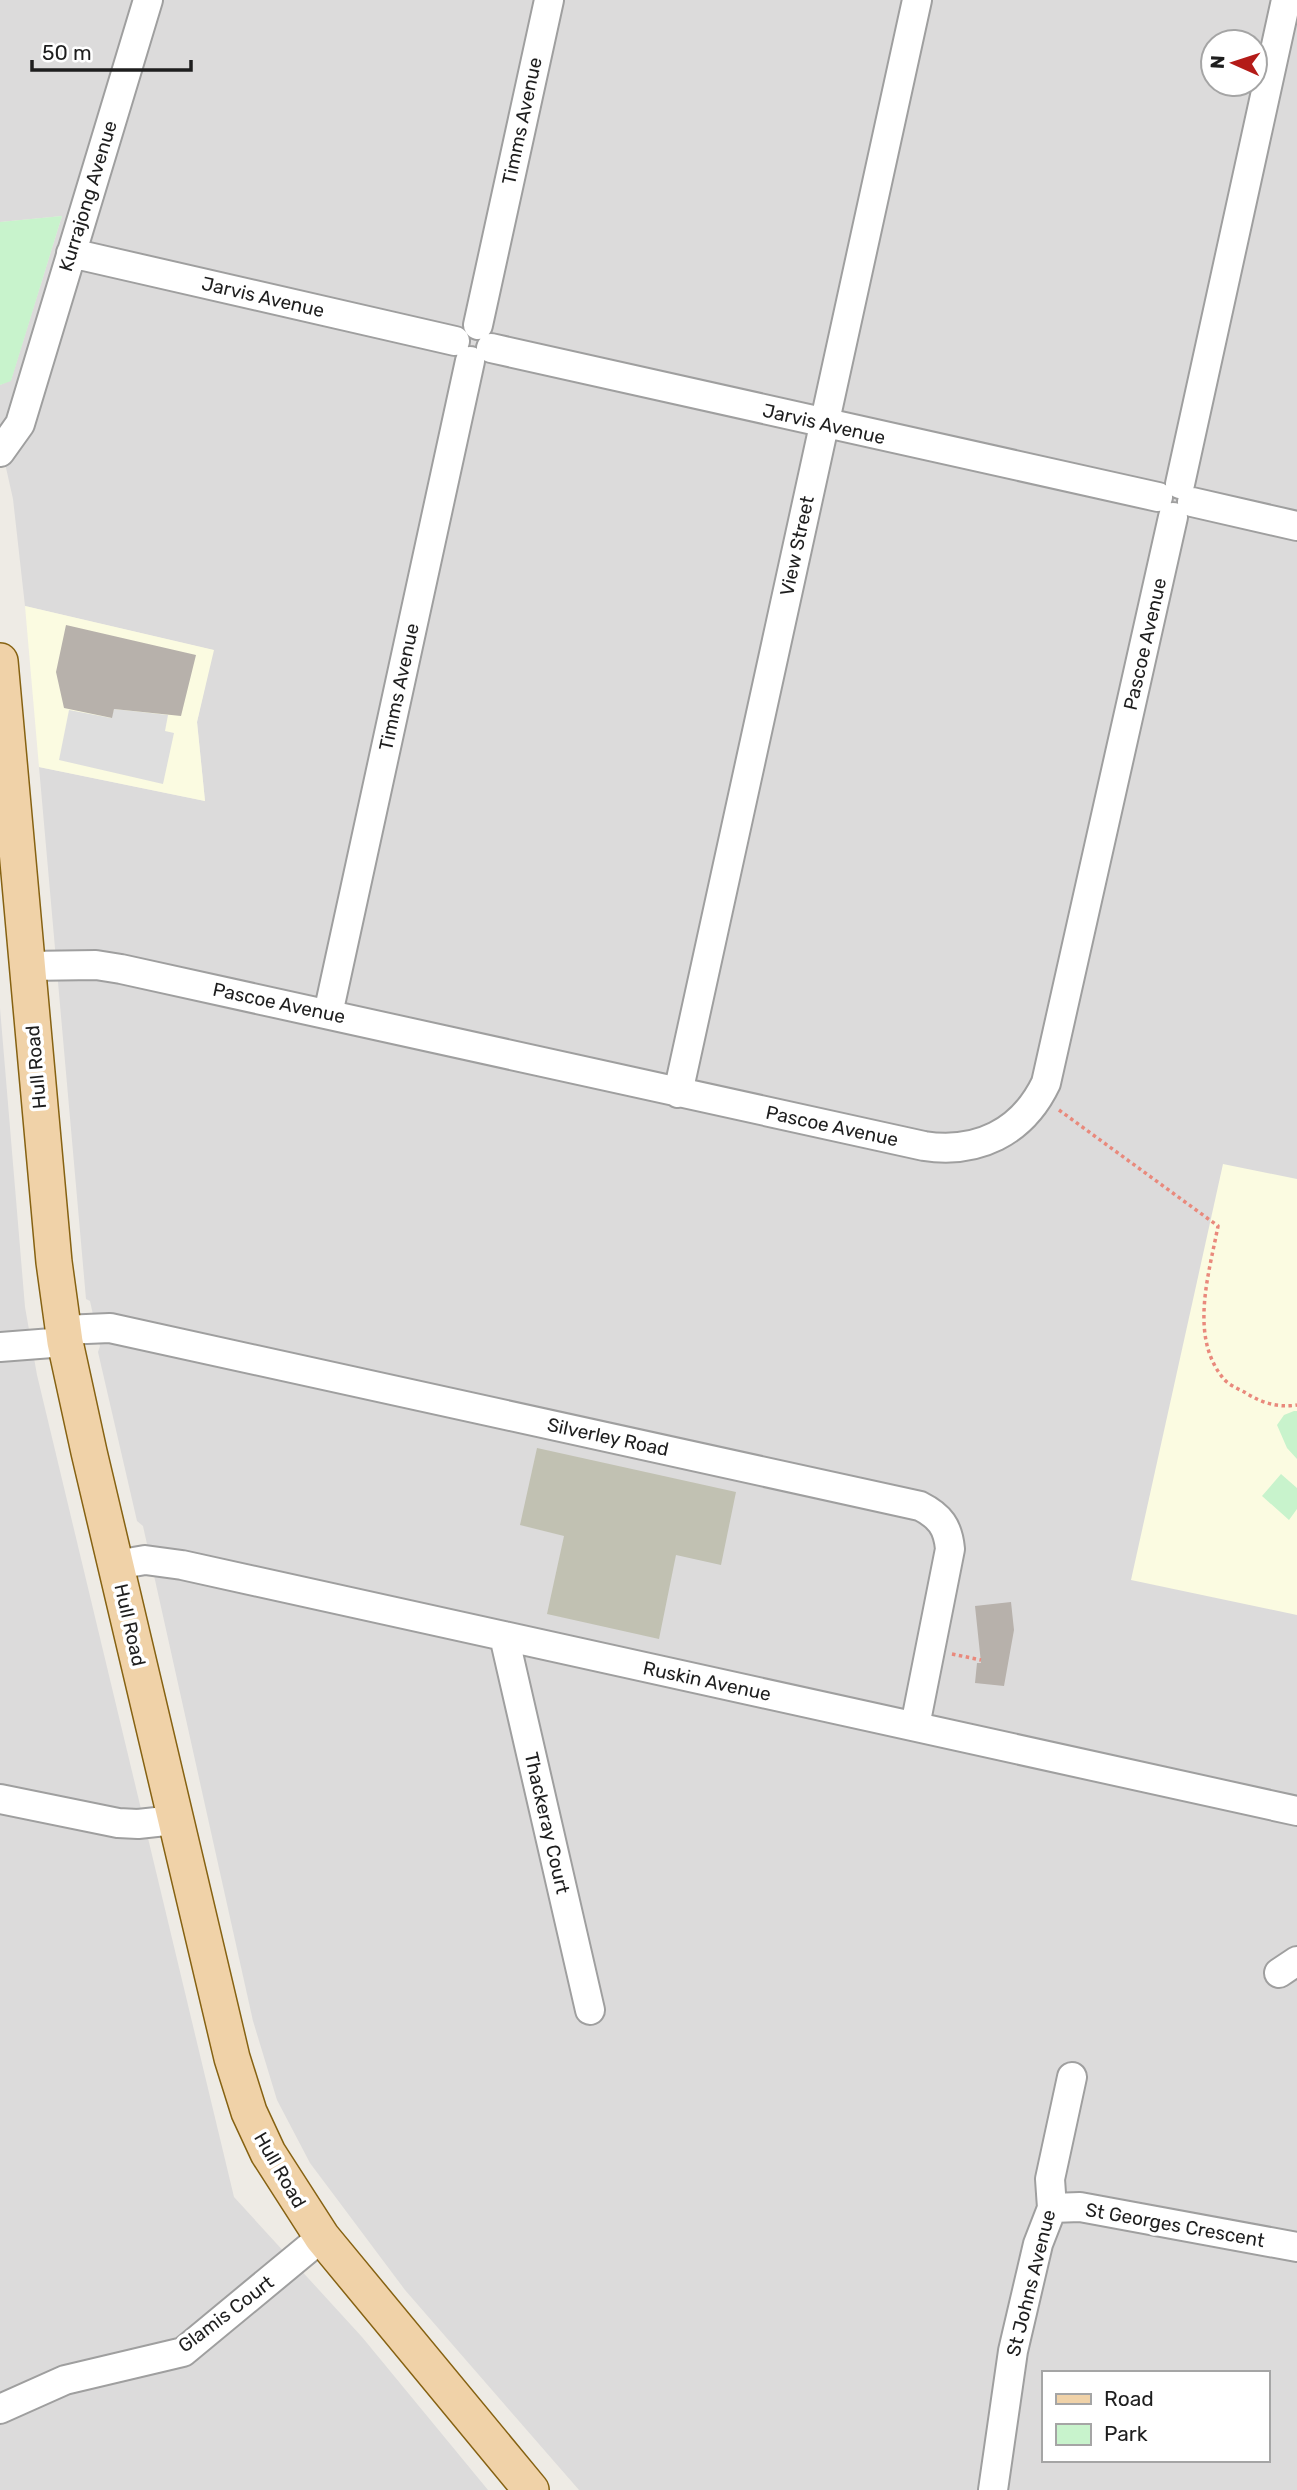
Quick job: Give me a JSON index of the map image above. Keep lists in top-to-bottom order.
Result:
{
  "streets": {
    "main road": ["Hull Road"],
    "street": [
      "Timms Avenue",
      "Kurrajong Avenue",
      "Jarvis Avenue",
      "View Street",
      "Pascoe Avenue",
      "Silverley Road",
      "Ruskin Avenue",
      "Thackeray Court",
      "St Georges Crescent",
      "St Johns Avenue",
      "Glamis Court"
    ]
  },
  "crossings": [
    ["Timms Avenue", "Jarvis Avenue"],
    ["Timms Avenue", "Pascoe Avenue"],
    ["Kurrajong Avenue", "Jarvis Avenue"],
    ["Jarvis Avenue", "View Street"],
    ["Jarvis Avenue", "Pascoe Avenue"],
    ["View Street", "Pascoe Avenue"],
    ["Pascoe Avenue", "Hull Road"],
    ["Hull Road", "Silverley Road"],
    ["Hull Road", "Ruskin Avenue"],
    ["Hull Road", "Glamis Court"],
    ["Silverley Road", "Ruskin Avenue"],
    ["Ruskin Avenue", "Thackeray Court"],
    ["St Georges Crescent", "St Johns Avenue"]
  ],
  "legend": ["Road", "Park"],
  "scale_bar": "50 m",
  "north": "left"
}
